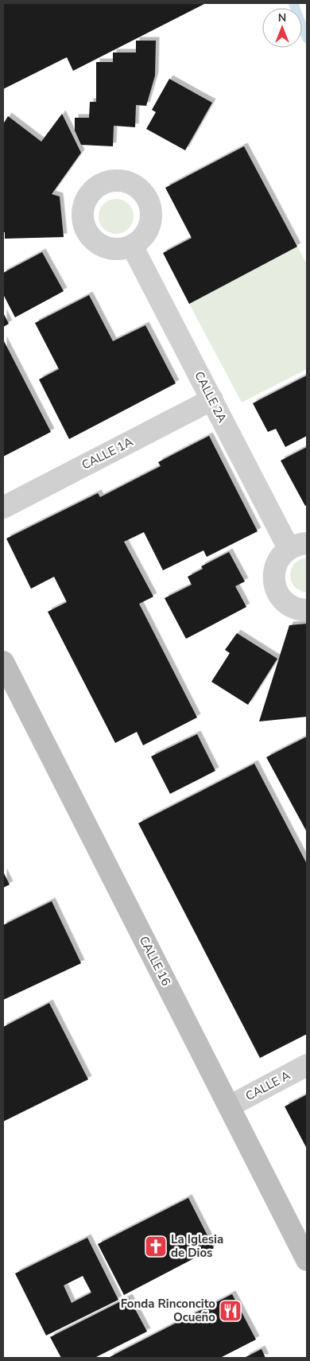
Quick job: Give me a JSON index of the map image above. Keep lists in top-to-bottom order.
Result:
{
  "streets": {
    "main road": ["CALLE 16"],
    "street": ["CALLE 2A", "CALLE 1A", "CALLE A"]
  },
  "crossings": [
    ["CALLE 2A", "CALLE 1A"],
    ["CALLE 16", "CALLE A"]
  ],
  "places": {
    "church": ["La Iglesia de Dios"],
    "restaurant": ["Fonda Rinconcito Ocueño"]
  },
  "north": "top"
}
